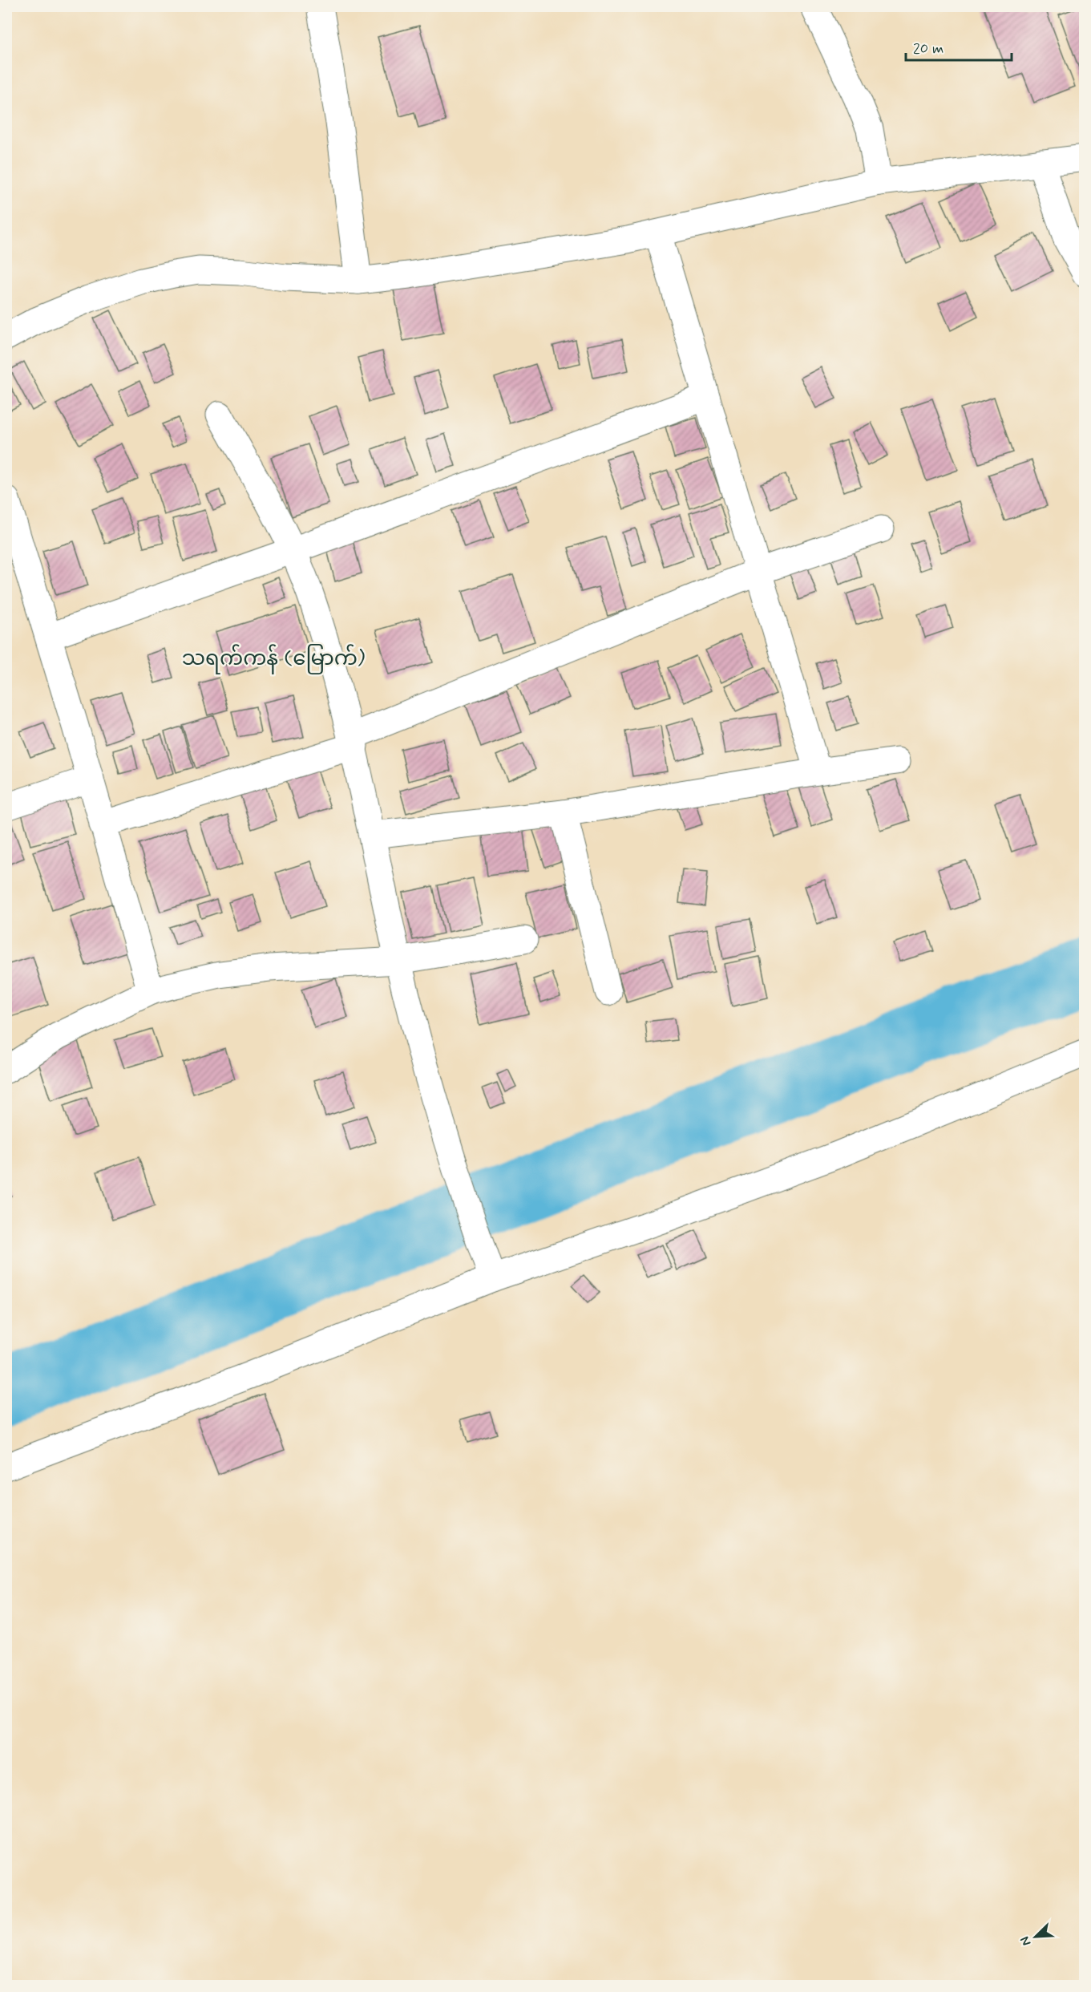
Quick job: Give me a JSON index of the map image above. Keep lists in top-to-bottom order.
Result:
{
  "districts": ["သရက်ကန် (မြောက်)"],
  "scale_bar": "20 m",
  "north": "bottom left"
}
